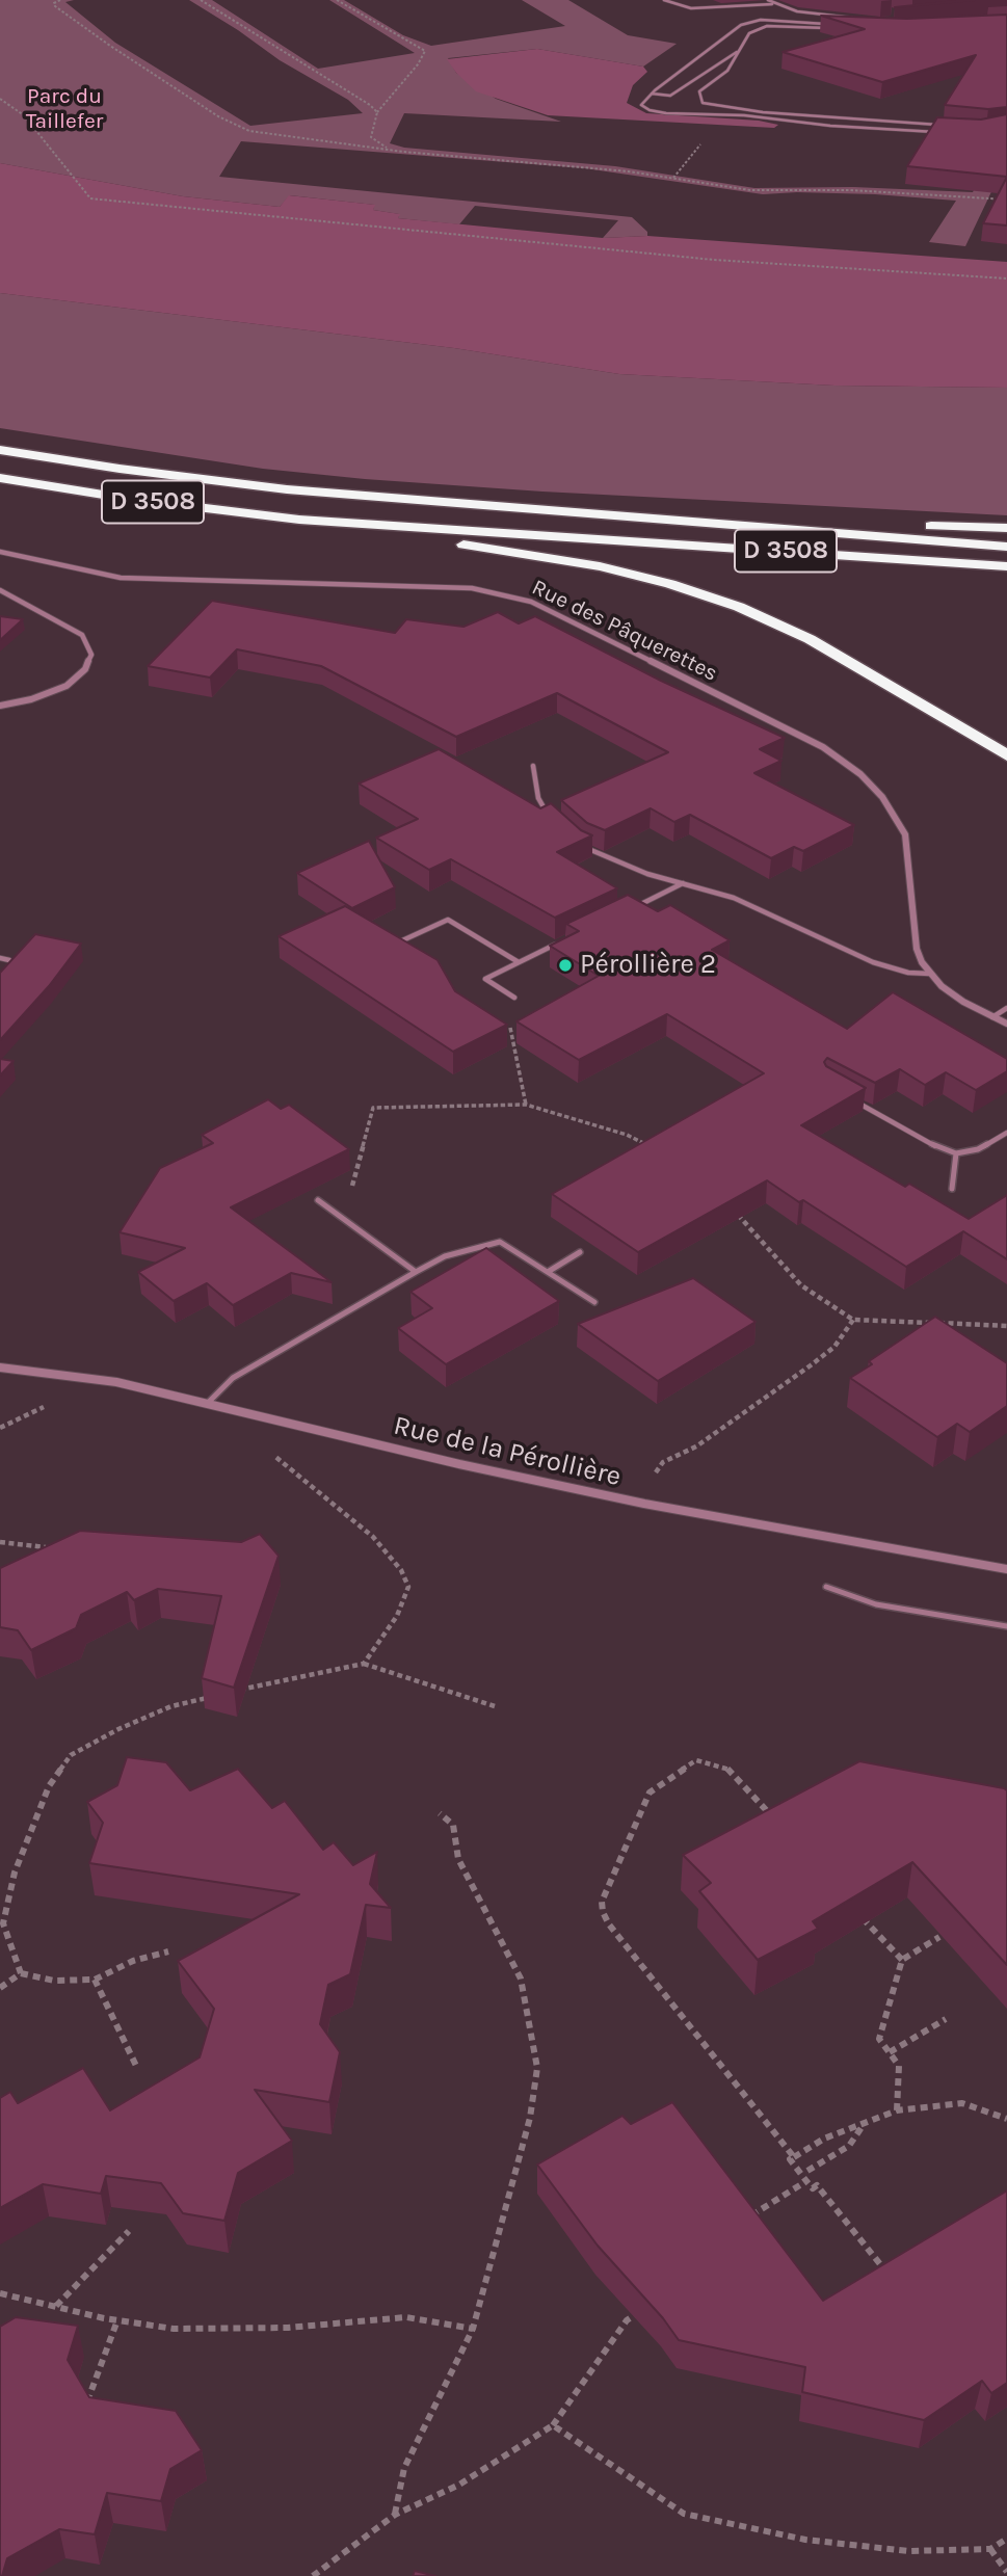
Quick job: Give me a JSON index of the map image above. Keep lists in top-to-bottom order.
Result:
{
  "streets": {
    "highway": ["D 3508"],
    "street": ["Rue des Pâquerettes", "Rue de la Pérollière"]
  },
  "parks": ["Parc du Taillefer"],
  "places": ["Pérollière 2"]
}
